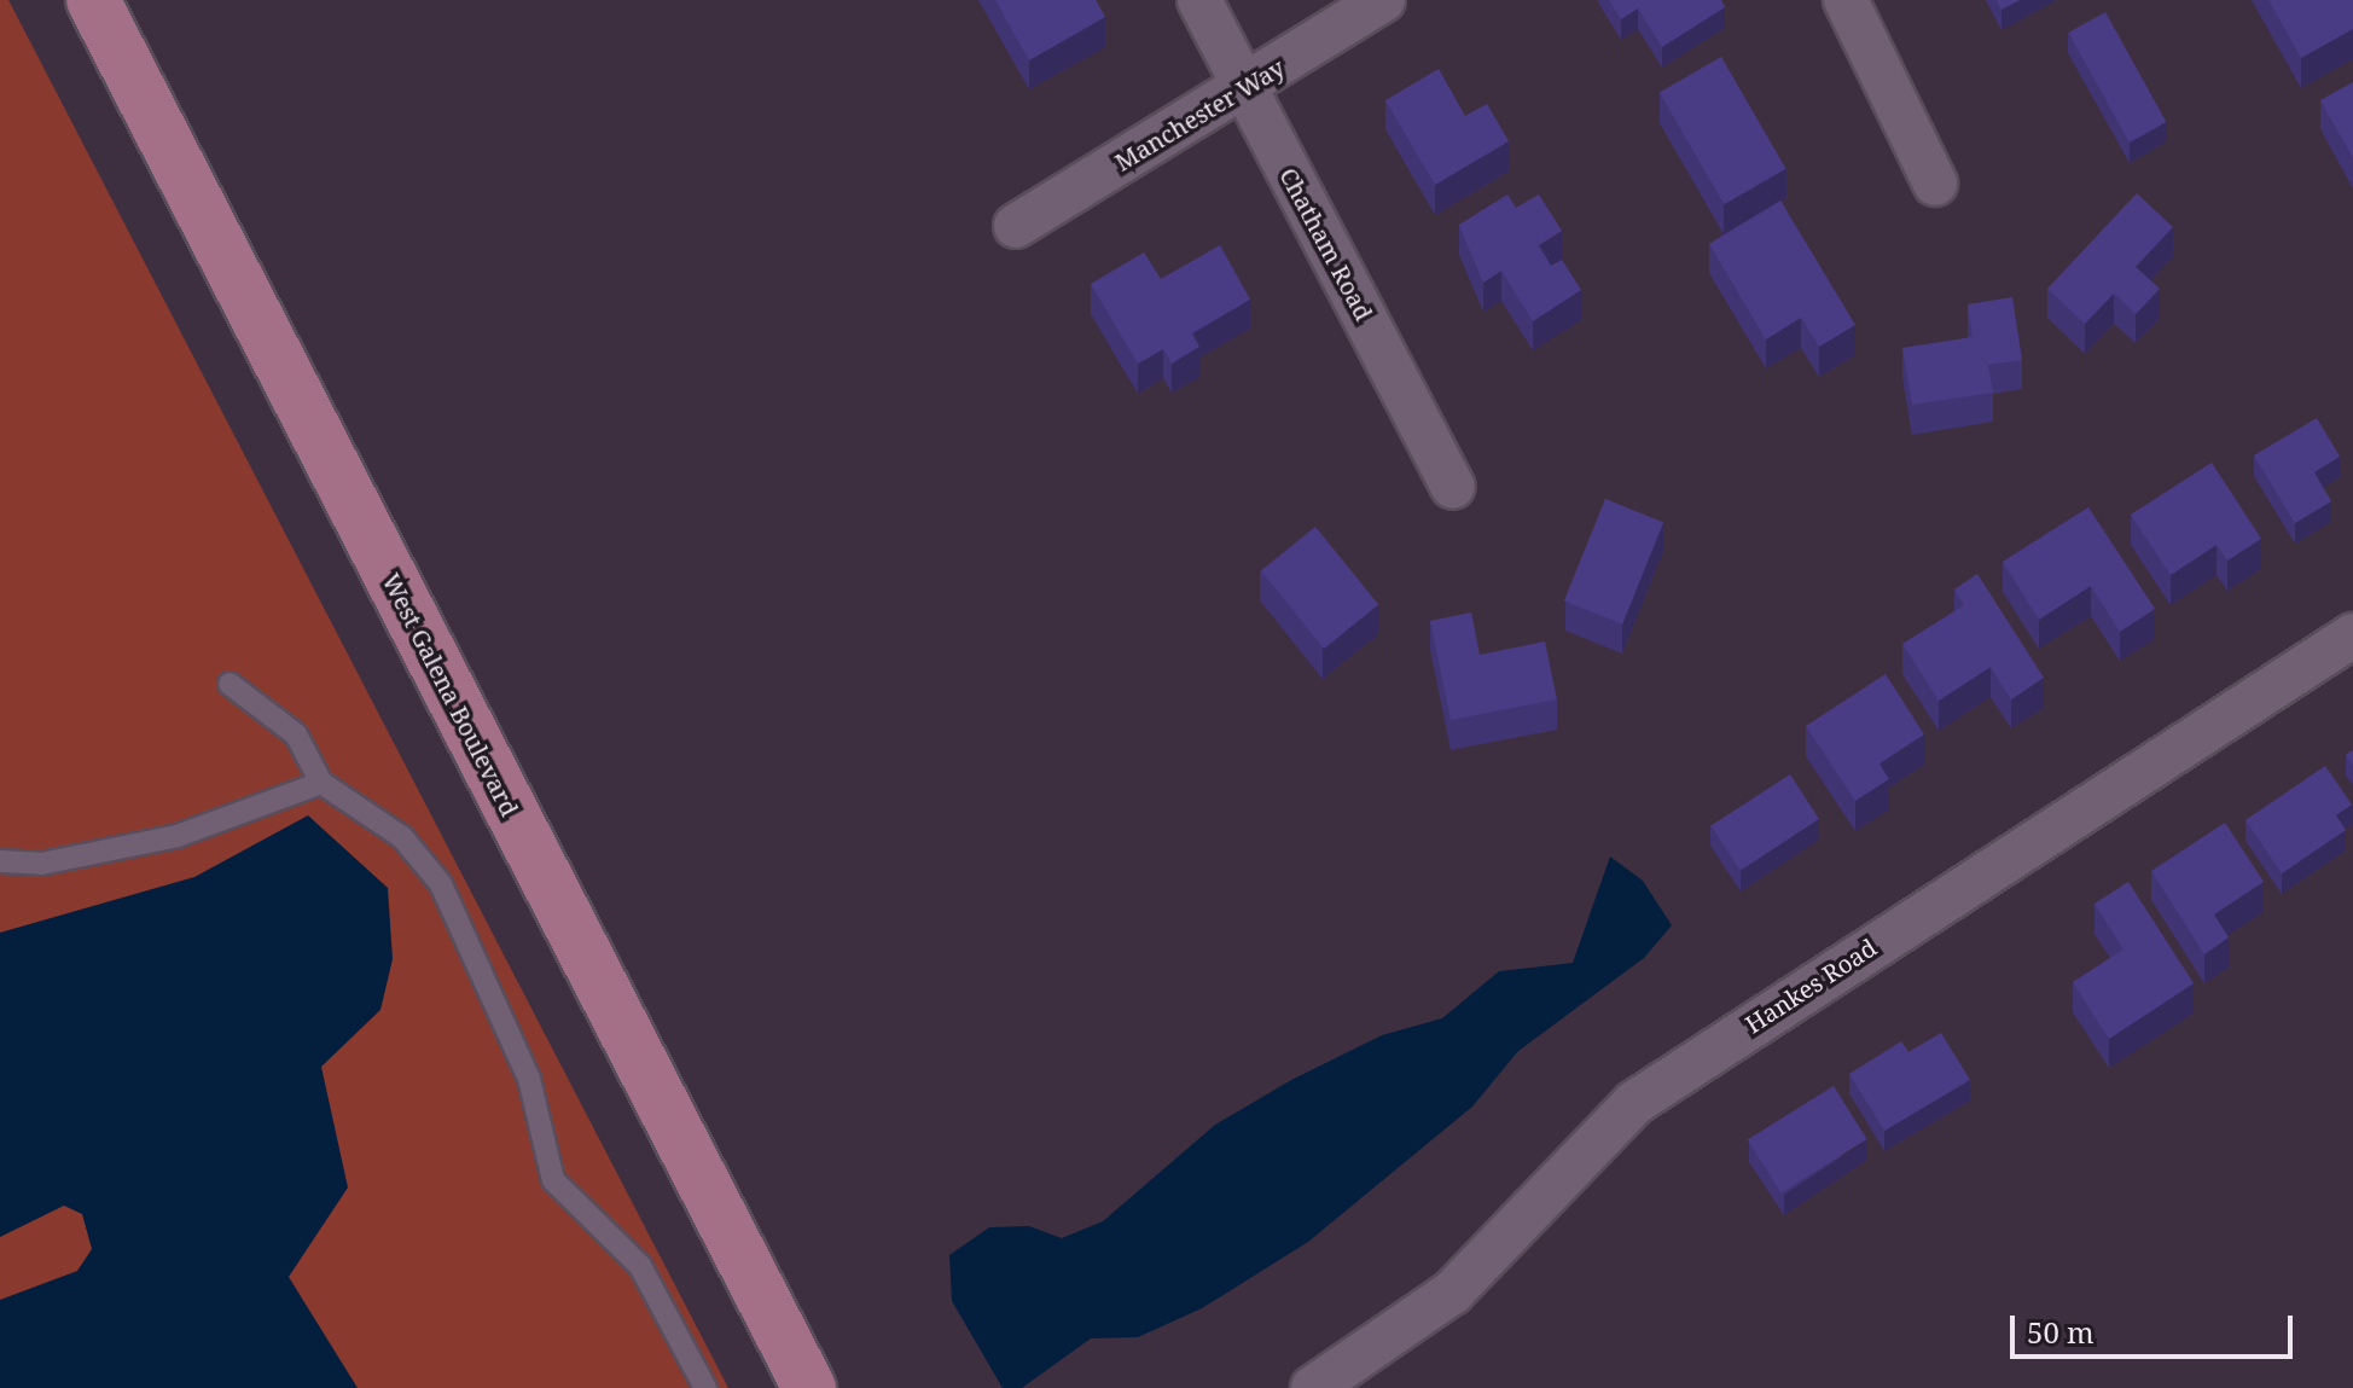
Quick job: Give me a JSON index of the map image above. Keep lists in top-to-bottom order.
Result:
{
  "streets": {
    "main road": ["West Galena Boulevard"],
    "street": ["Manchester Way", "Chatham Road", "Hankes Road"]
  },
  "crossings": [
    ["Manchester Way", "Chatham Road"]
  ],
  "scale_bar": "50 m"
}
